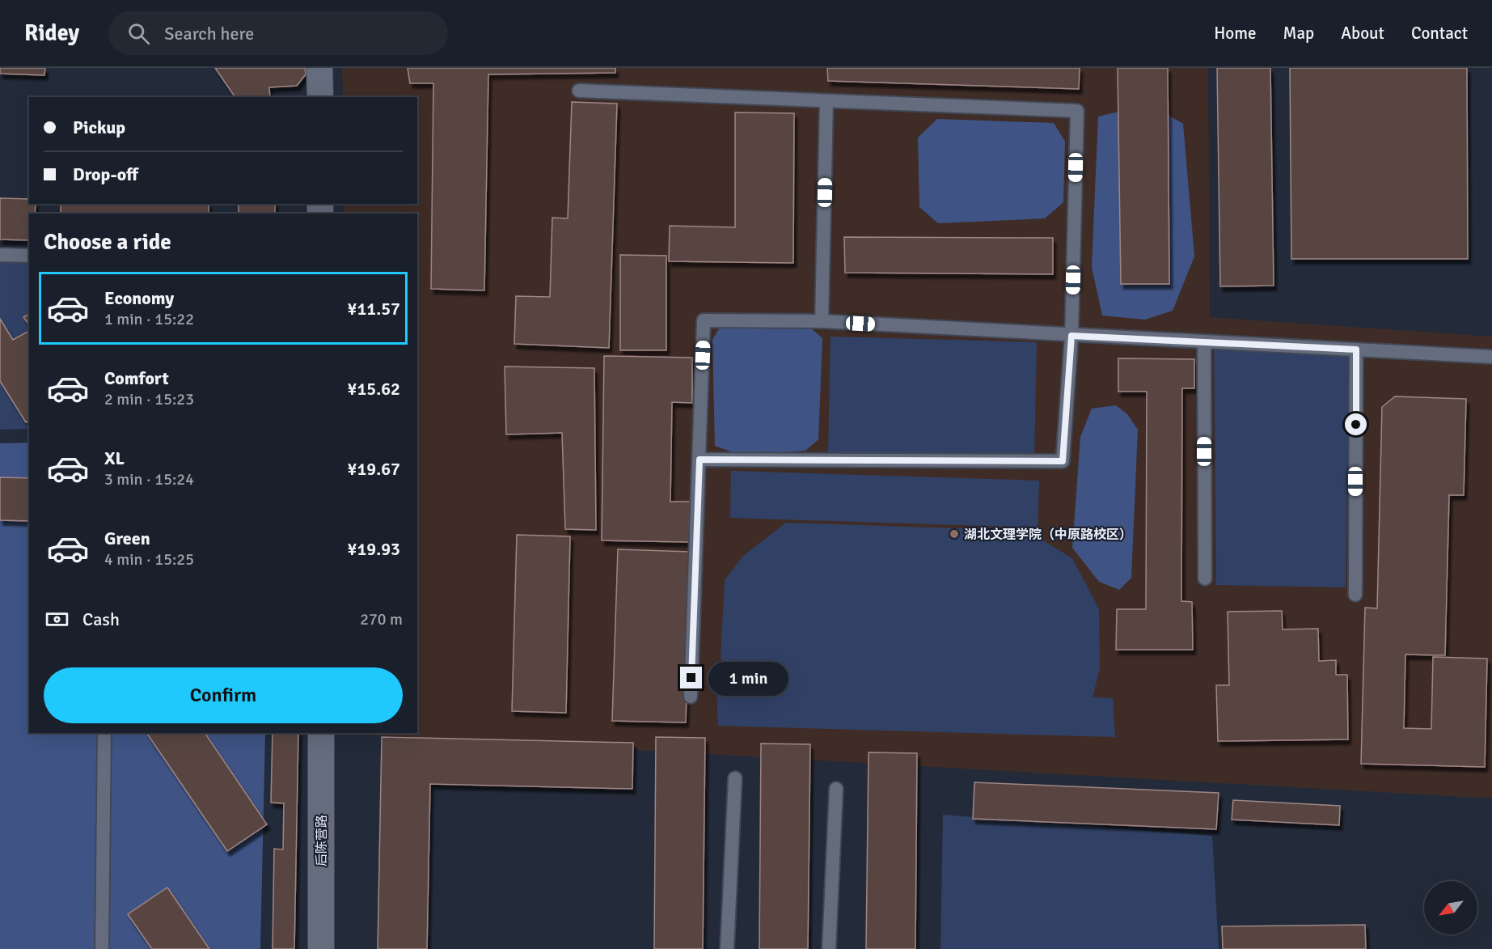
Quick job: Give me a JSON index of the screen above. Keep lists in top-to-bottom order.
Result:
{
  "streets": {
    "street": ["后陈营路"]
  },
  "places": ["湖北文理学院（中原路校区）"],
  "north": "bottom left",
  "page": {
    "header": "Ridey",
    "search": "Search here",
    "nav": [
      "Home",
      "Map",
      "About",
      "Contact"
    ],
    "banner": ["Pickup", "Drop-off"],
    "heading": "Choose a ride",
    "list": [
      {
        "name": "Economy",
        "note": "1 min · 15:22",
        "value": "¥11.57"
      },
      {
        "name": "Comfort",
        "note": "2 min · 15:23",
        "value": "¥15.62"
      },
      {
        "name": "XL",
        "note": "3 min · 15:24",
        "value": "¥19.67"
      },
      {
        "name": "Green",
        "note": "4 min · 15:25",
        "value": "¥19.93"
      }
    ],
    "pay": ["Cash", "270 m"],
    "buttons": "Confirm",
    "bubble": "1 min"
  }
}
